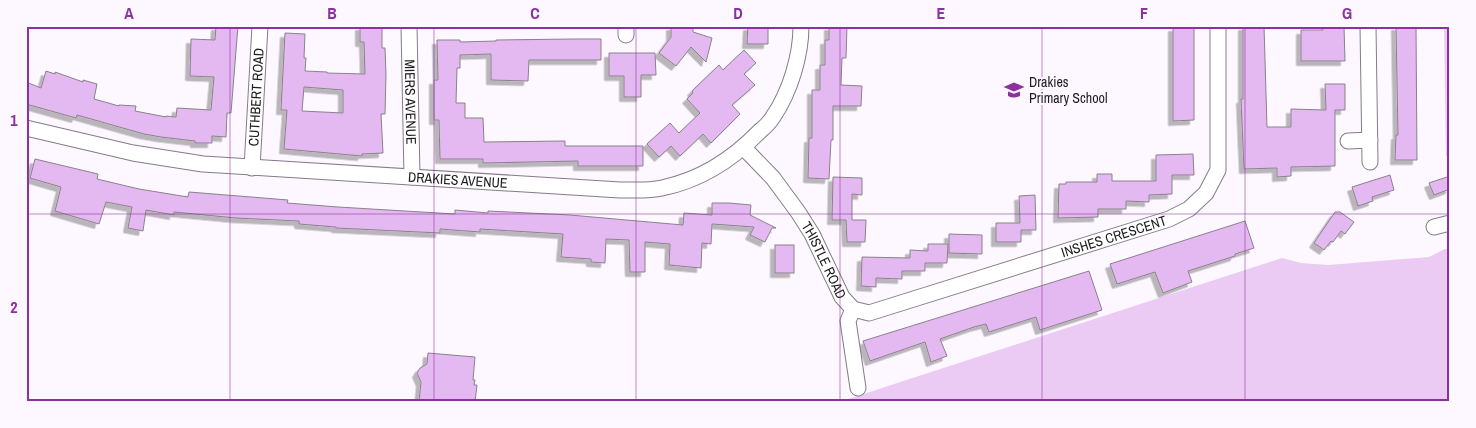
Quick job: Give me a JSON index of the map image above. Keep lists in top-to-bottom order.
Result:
{
  "streets": {
    "street": [
      "CUTHBERT ROAD",
      "MIERS AVENUE",
      "DRAKIES AVENUE",
      "INSHES CRESCENT",
      "THISTLE ROAD"
    ]
  },
  "crossings": [
    ["CUTHBERT ROAD", "DRAKIES AVENUE"],
    ["MIERS AVENUE", "DRAKIES AVENUE"],
    ["DRAKIES AVENUE", "THISTLE ROAD"],
    ["INSHES CRESCENT", "THISTLE ROAD"]
  ],
  "places": {
    "school or university": ["Drakies Primary School"]
  },
  "grid": {
    "columns": [
      "A",
      "B",
      "C",
      "D",
      "E",
      "F",
      "G"
    ],
    "rows": ["1", "2"]
  }
}
